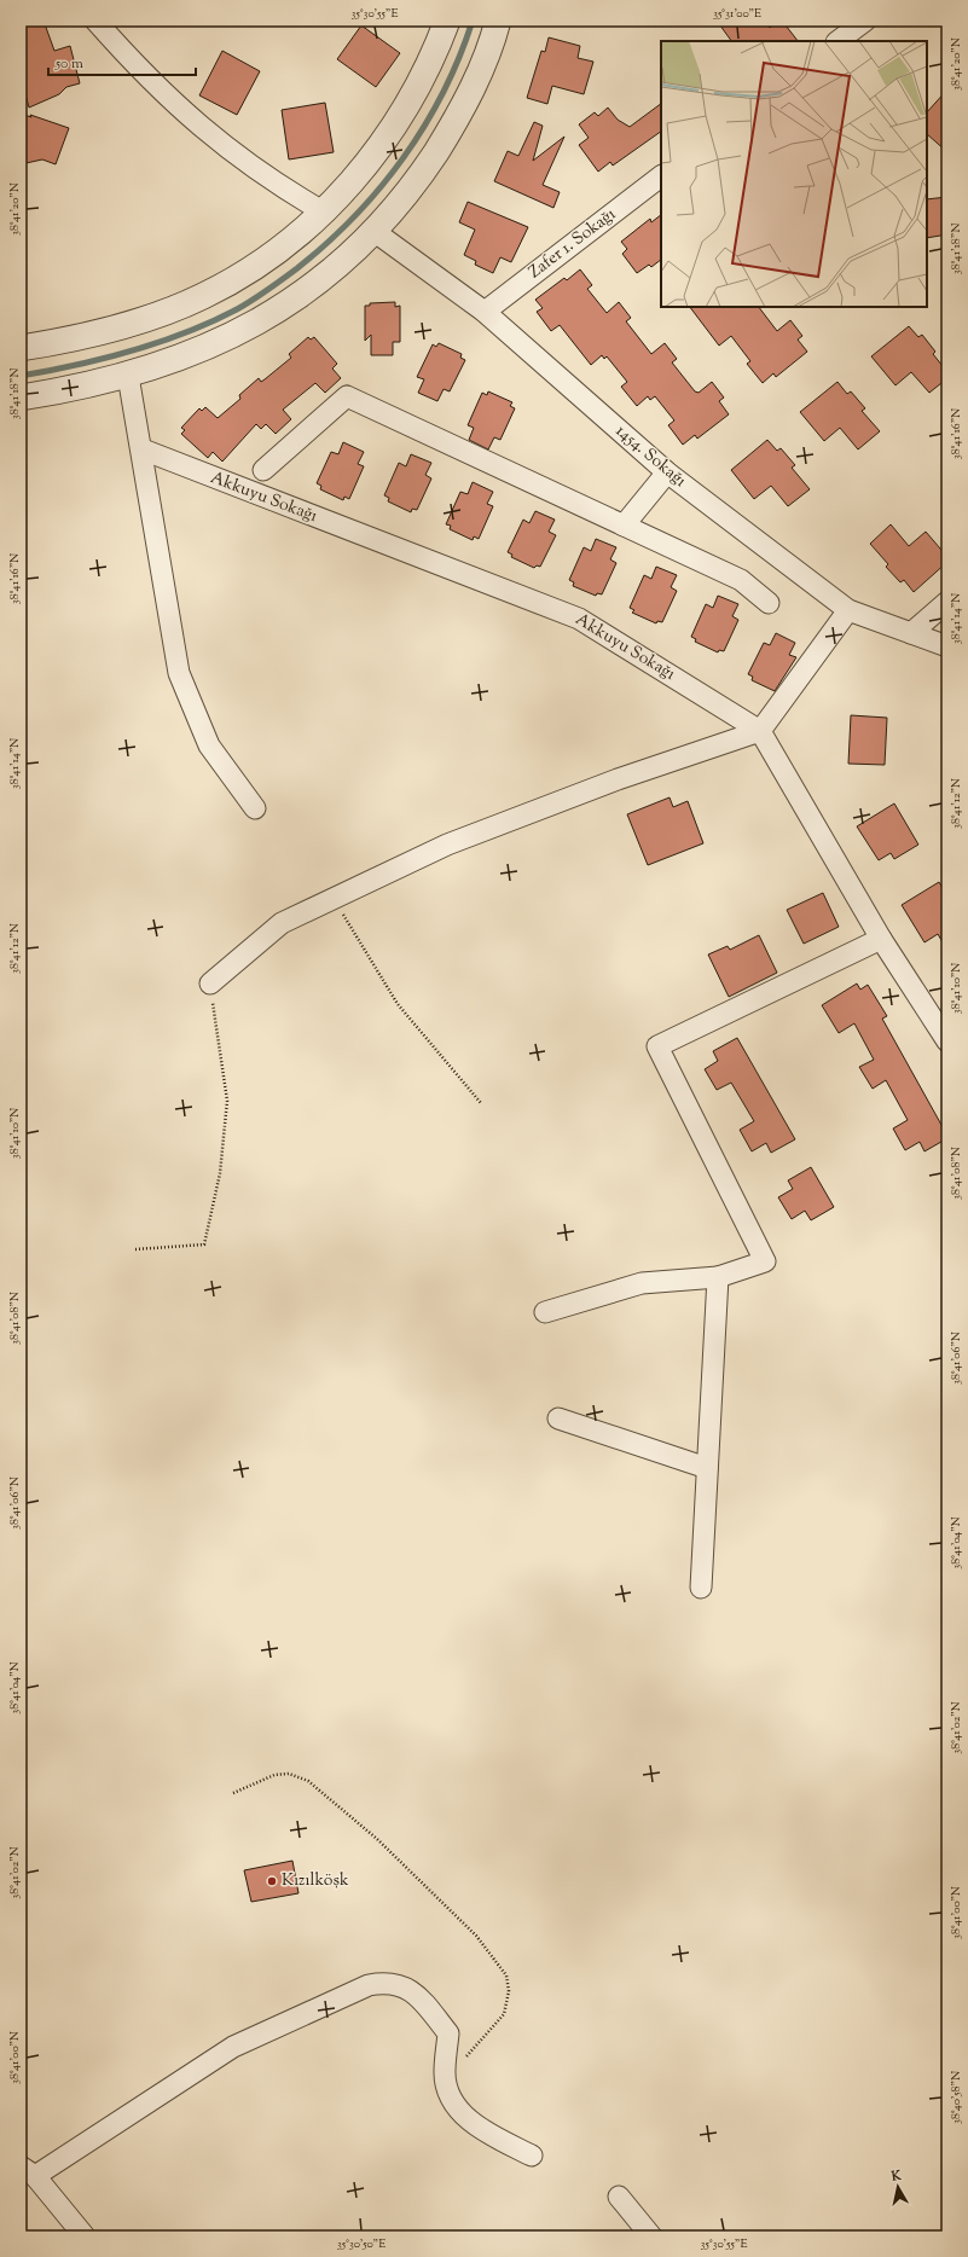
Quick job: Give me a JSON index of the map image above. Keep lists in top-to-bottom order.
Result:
{
  "streets": {
    "street": ["Zafer 1. Sokağı", "1454. Sokağı", "Akkuyu Sokağı"]
  },
  "crossings": [
    ["Zafer 1. Sokağı", "1454. Sokağı"]
  ],
  "places": ["Kızılköşk"],
  "scale_bar": "50 m",
  "north": "top",
  "coordinates": [
    "35°30'55\"E",
    "35°31'00\"E",
    "38°41'20\"N",
    "38°41'18\"N",
    "38°41'16\"N",
    "38°41'14\"N",
    "38°41'12\"N",
    "38°41'10\"N",
    "38°41'08\"N",
    "38°41'06\"N",
    "38°41'04\"N",
    "38°41'02\"N",
    "38°41'00\"N",
    "38°40'58\"N",
    "35°30'50\"E"
  ]
}
